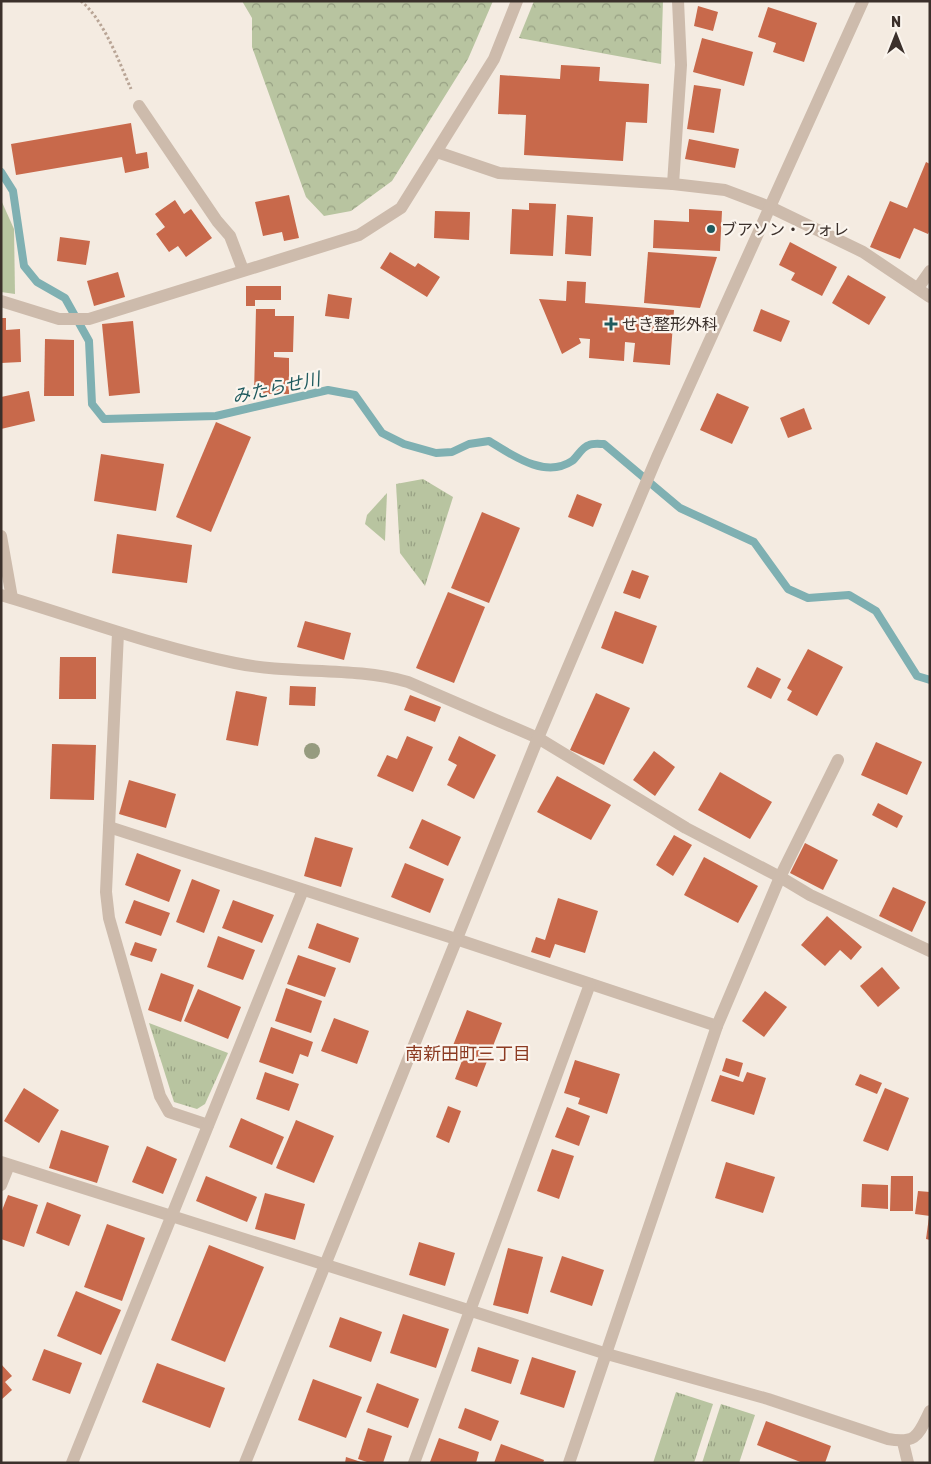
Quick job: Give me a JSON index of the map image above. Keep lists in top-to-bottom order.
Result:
{
  "districts": ["南新田町三丁目"],
  "water": ["みたらせ川"],
  "places": {
    "other": ["ブアソン・フォレ"],
    "health": ["せき整形外科"]
  },
  "north": "top"
}
